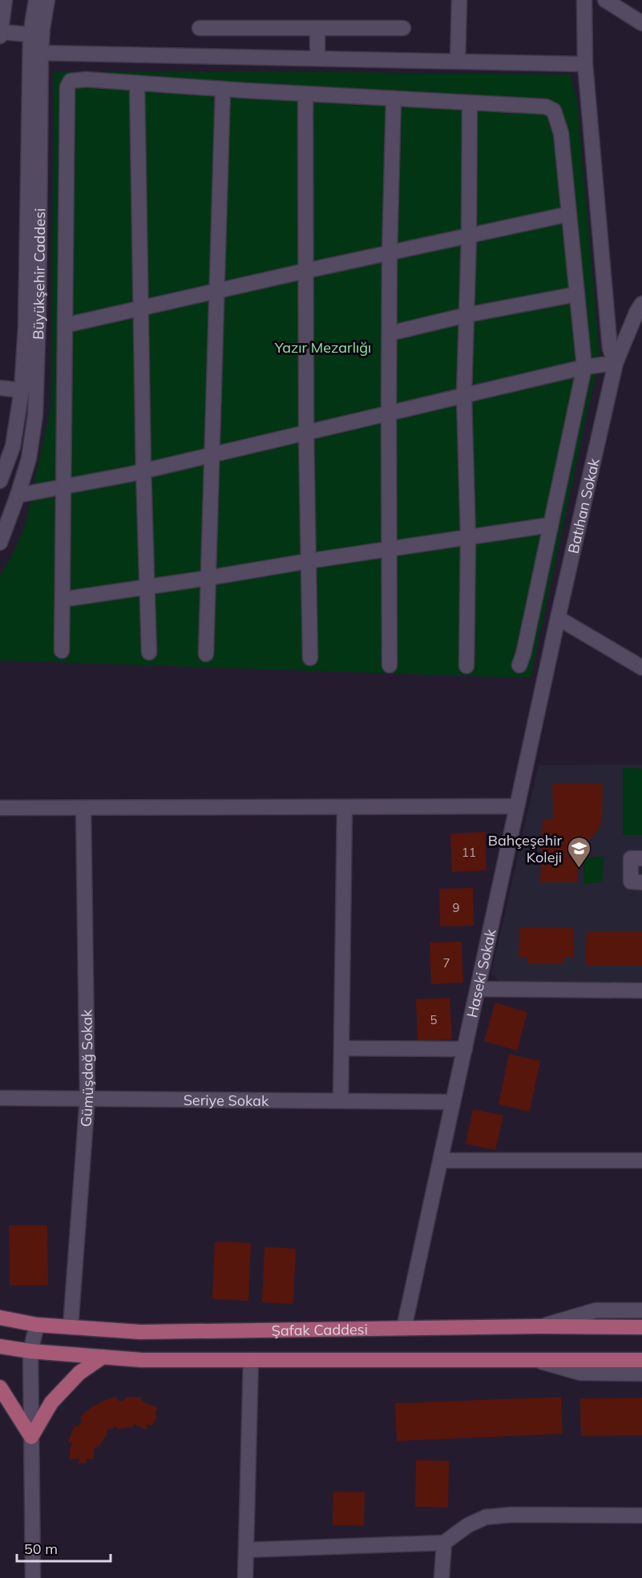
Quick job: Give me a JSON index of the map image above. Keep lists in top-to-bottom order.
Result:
{
  "streets": {
    "main road": ["Şafak Caddesi"],
    "street": [
      "Büyükşehir Caddesi",
      "Batıhan Sokak",
      "Haseki Sokak",
      "Gümüşdağ Sokak",
      "Seriye Sokak"
    ]
  },
  "crossings": [
    ["Batıhan Sokak", "Haseki Sokak"],
    ["Haseki Sokak", "Seriye Sokak"],
    ["Haseki Sokak", "Şafak Caddesi"],
    ["Gümüşdağ Sokak", "Seriye Sokak"],
    ["Gümüşdağ Sokak", "Şafak Caddesi"]
  ],
  "parks": ["Yazır Mezarlığı"],
  "places": {
    "school or university": ["Bahçeşehir Koleji"]
  },
  "house_numbers": [
    "11",
    "9",
    "7",
    "5"
  ],
  "scale_bar": "50 m"
}
